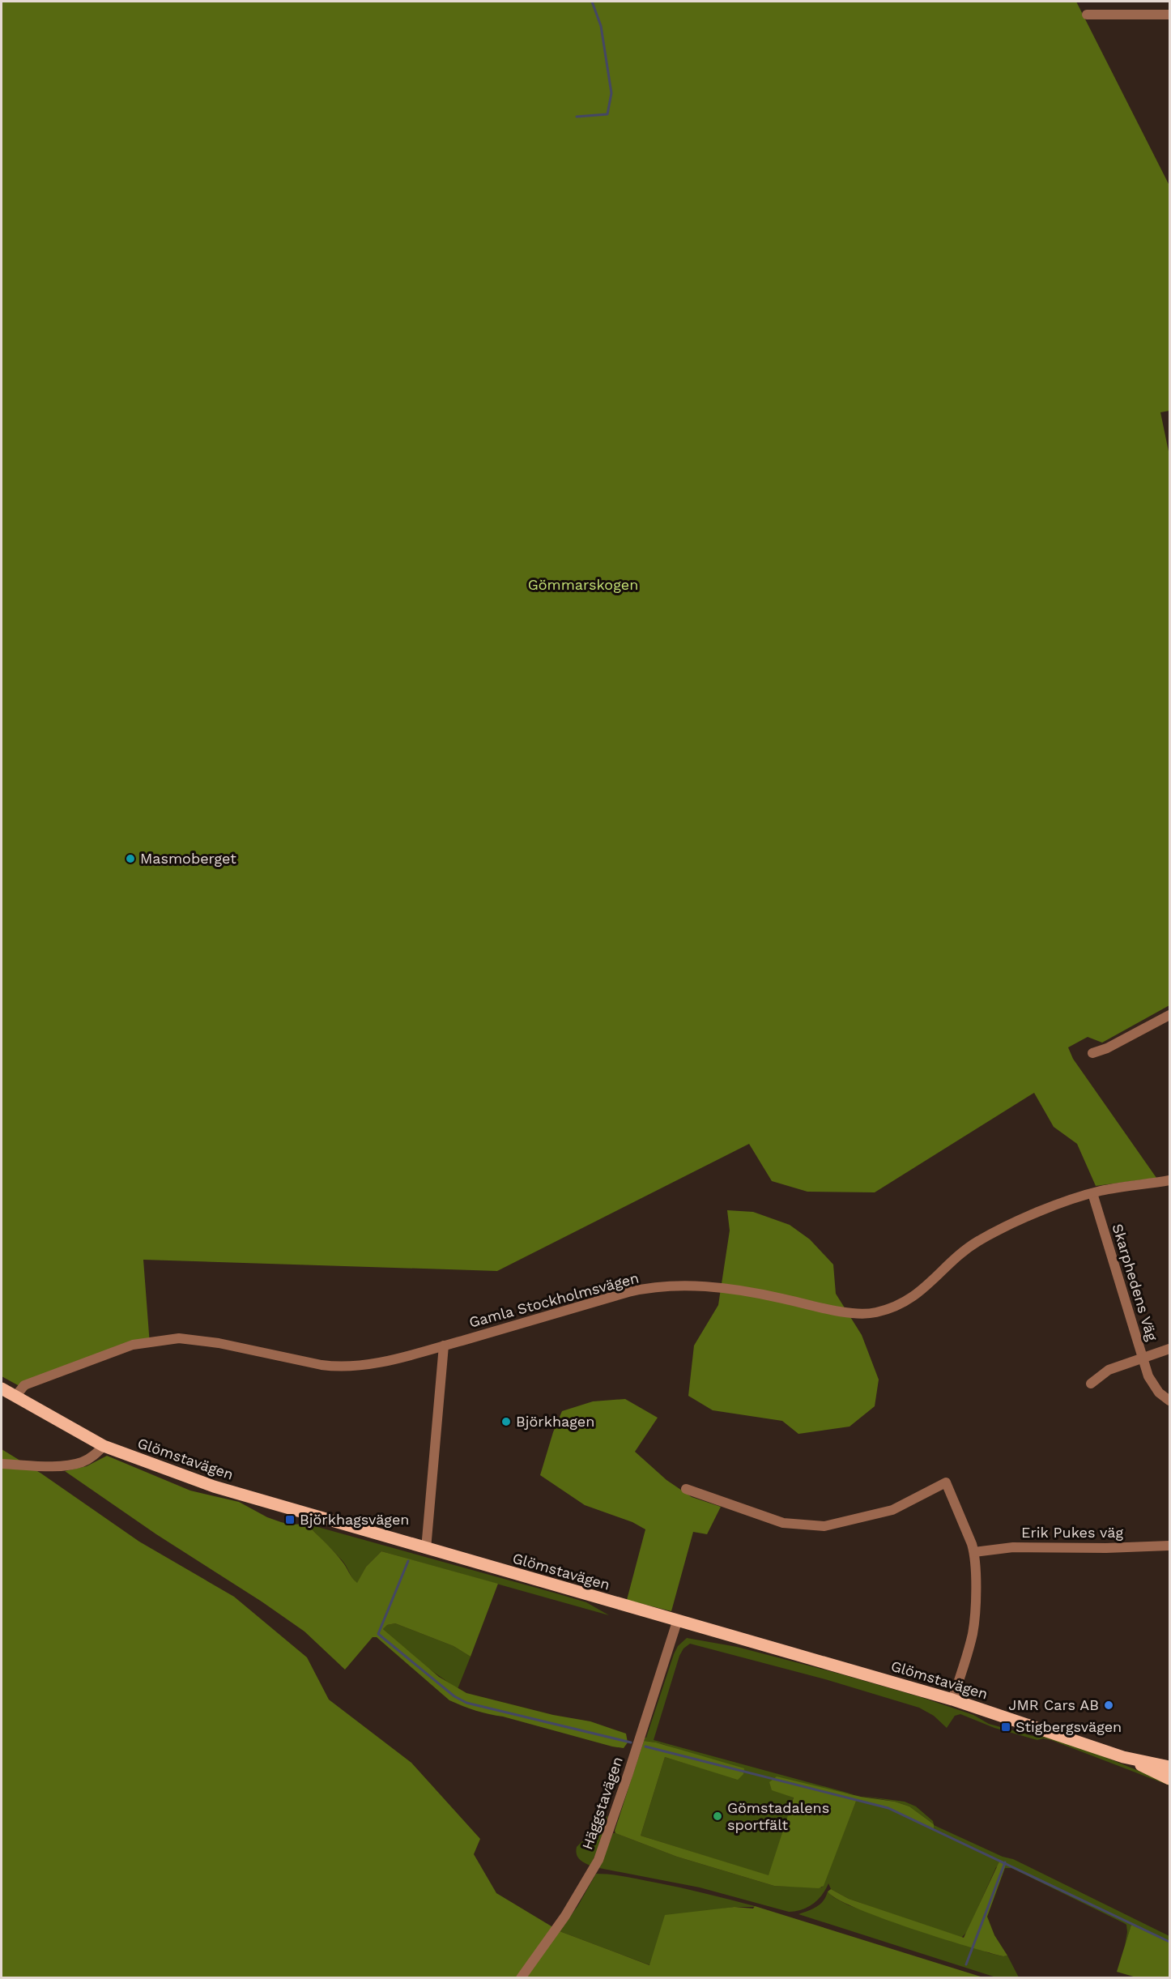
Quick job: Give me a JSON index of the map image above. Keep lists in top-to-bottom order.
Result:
{
  "streets": {
    "main road": ["Glömstavägen"],
    "street": [
      "Skarphedens Väg",
      "Gamla Stockholmsvägen",
      "Erik Pukes väg",
      "Häggstavägen"
    ]
  },
  "crossings": [
    ["Skarphedens Väg", "Gamla Stockholmsvägen"],
    ["Gamla Stockholmsvägen", "Glömstavägen"],
    ["Glömstavägen", "Häggstavägen"]
  ],
  "parks": ["Gömmarskogen"],
  "places": {
    "other": [
      "Masmoberget",
      "Björkhagen",
      "JMR Cars AB",
      "Gömstadalens sportfält"
    ],
    "transit": ["Björkhagsvägen", "Stigbergsvägen"]
  }
}
